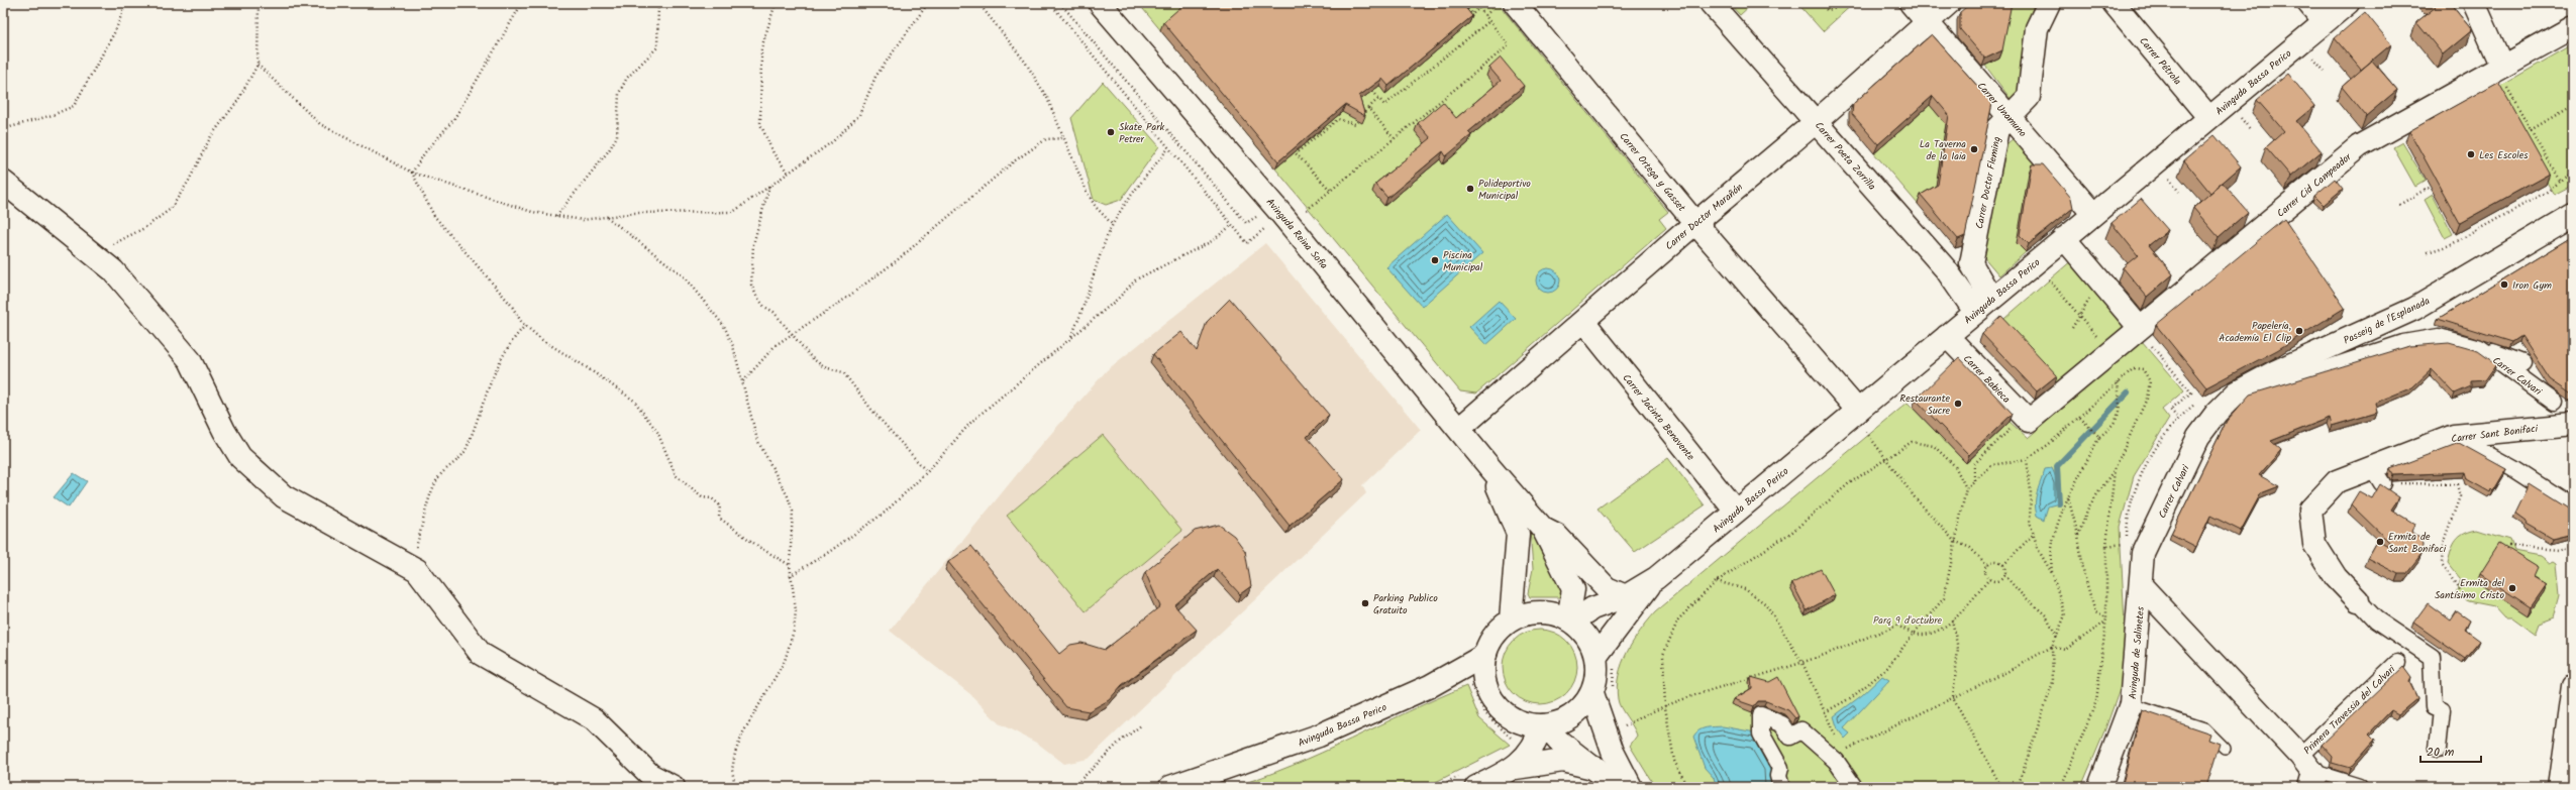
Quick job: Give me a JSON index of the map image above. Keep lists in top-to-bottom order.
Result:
{
  "streets": {
    "street": [
      "Carrer Pétrola",
      "Avinguda Bassa Perico",
      "Carrer Unamuno",
      "Carrer Poeta Zorrilla",
      "Carrer Ortega y Gasset",
      "Carrer Doctor Fleming",
      "Carrer Cid Campeador",
      "Carrer Doctor Marañón",
      "Avinguda Reina Sofia",
      "Passeig de l'Esplanada",
      "Carrer Calvari",
      "Carrer Babieca",
      "Carrer Jacinto Benavente",
      "Carrer Sant Bonifaci",
      "Avinguda de Salinetes",
      "Primera Travessia del Calvari"
    ]
  },
  "crossings": [
    ["Carrer Pétrola", "Avinguda Bassa Perico"],
    ["Avinguda Bassa Perico", "Carrer Unamuno"],
    ["Avinguda Bassa Perico", "Carrer Poeta Zorrilla"],
    ["Avinguda Bassa Perico", "Carrer Ortega y Gasset"],
    ["Avinguda Bassa Perico", "Avinguda Reina Sofia"],
    ["Avinguda Bassa Perico", "Carrer Babieca"],
    ["Avinguda Bassa Perico", "Carrer Jacinto Benavente"],
    ["Carrer Unamuno", "Carrer Doctor Fleming"],
    ["Carrer Unamuno", "Carrer Doctor Marañón"],
    ["Carrer Poeta Zorrilla", "Carrer Doctor Marañón"],
    ["Carrer Ortega y Gasset", "Carrer Doctor Marañón"],
    ["Carrer Cid Campeador", "Carrer Babieca"],
    ["Carrer Doctor Marañón", "Avinguda Reina Sofia"],
    ["Carrer Doctor Marañón", "Carrer Jacinto Benavente"],
    ["Passeig de l'Esplanada", "Carrer Calvari"],
    ["Carrer Calvari", "Avinguda de Salinetes"]
  ],
  "parks": ["Parq 9 d'octubre"],
  "places": [
    "Skate Park Petrer",
    "La Taverna de la Iaia",
    "Les Escoles",
    "Polideportivo Municipal",
    "Piscina Municipal",
    "Iron Gym",
    "Papelería, Academía El Clip",
    "Restaurante Sucre",
    "Ermita de Sant Bonifaci",
    "Ermita del Santísimo Cristo",
    "Parking Publico Gratuito"
  ],
  "scale_bar": "20 m"
}
